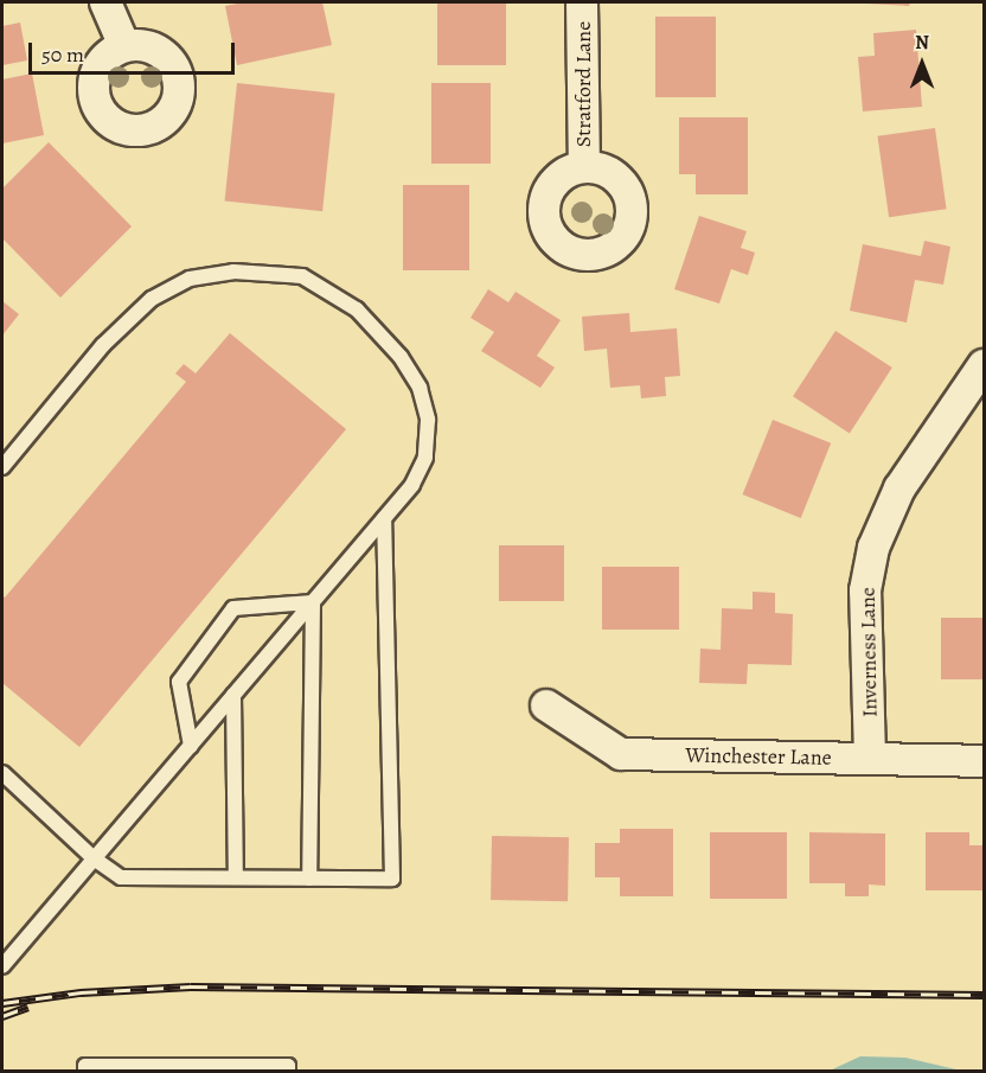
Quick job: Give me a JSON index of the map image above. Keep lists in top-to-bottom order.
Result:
{
  "streets": {
    "street": ["Stratford Lane", "Inverness Lane", "Winchester Lane"]
  },
  "crossings": [
    ["Inverness Lane", "Winchester Lane"]
  ],
  "scale_bar": "50 m",
  "north": "top"
}
